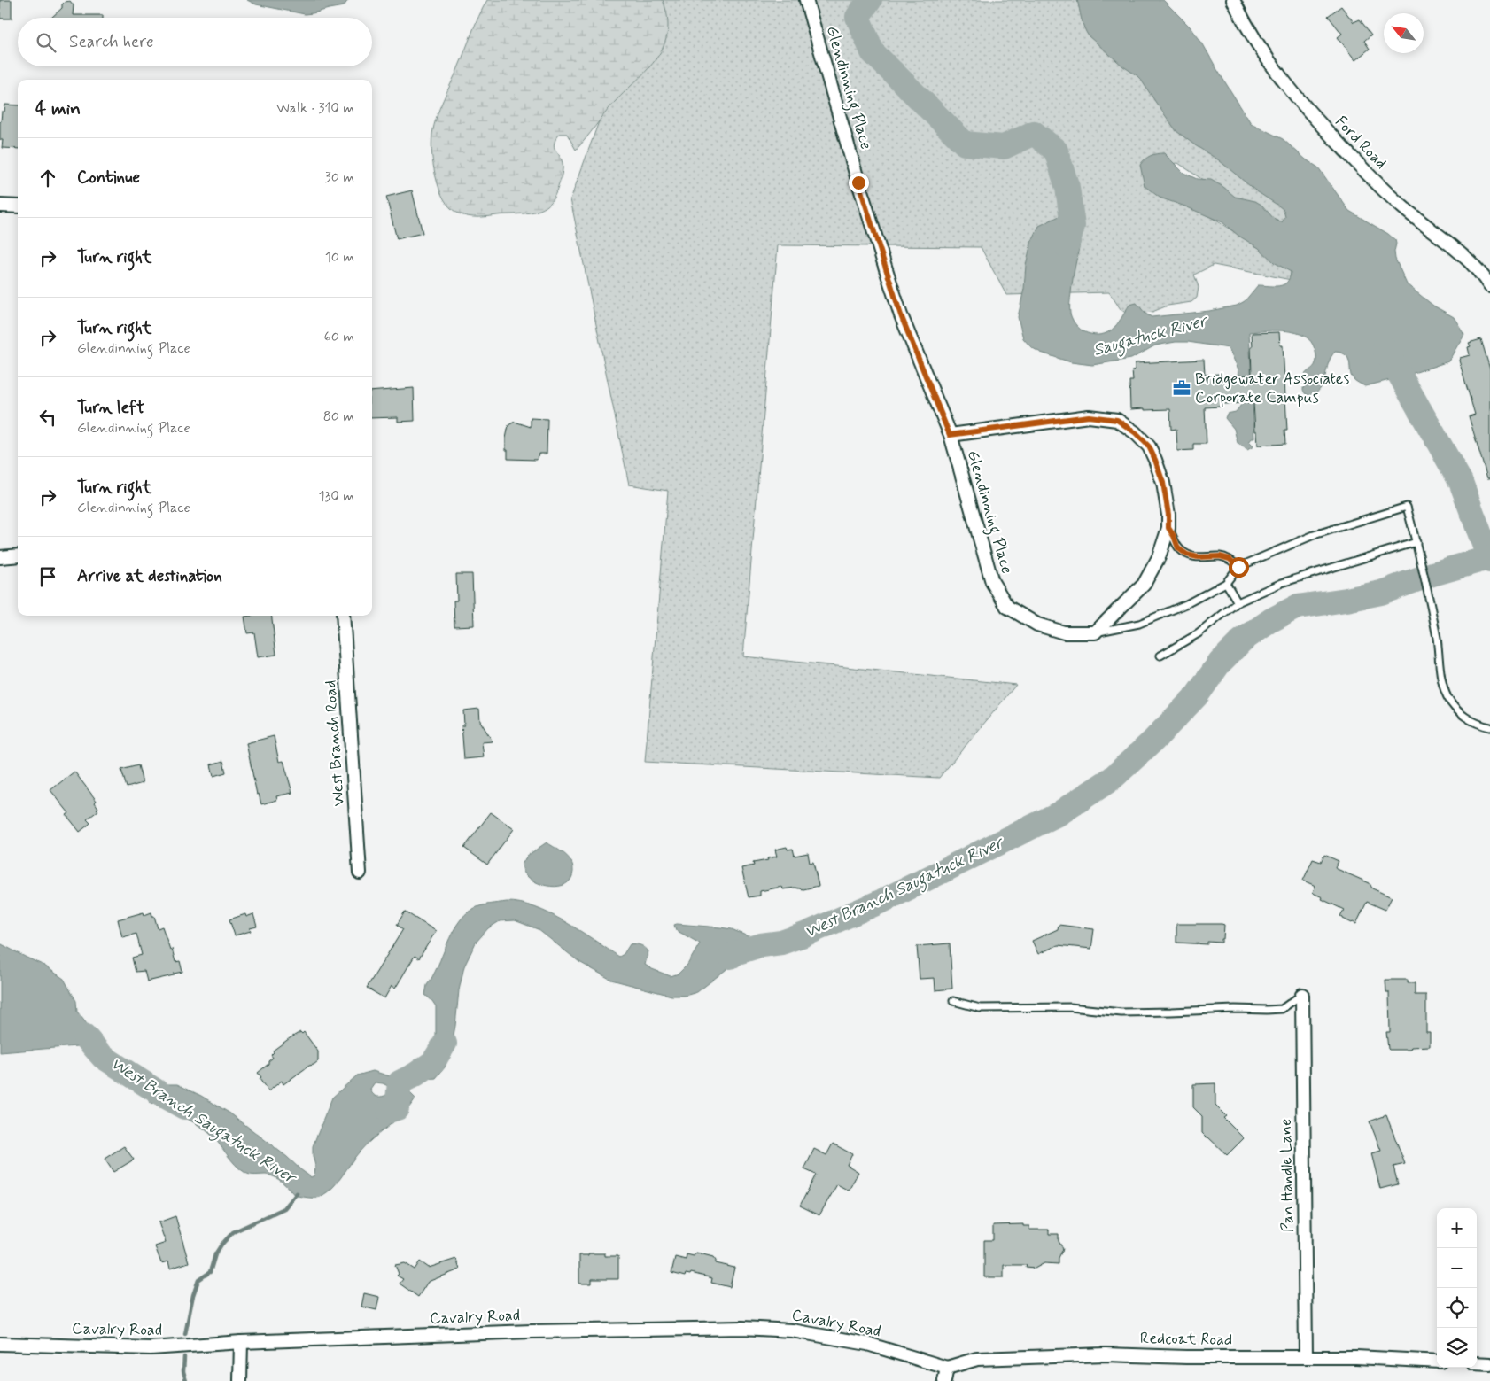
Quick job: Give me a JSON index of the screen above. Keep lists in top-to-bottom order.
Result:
{
  "streets": {
    "street": [
      "Glendinning Place",
      "Ford Road",
      "West Branch Road",
      "Pan Handle Lane",
      "Cavalry Road",
      "Redcoat Road"
    ]
  },
  "crossings": [
    ["Pan Handle Lane", "Redcoat Road"],
    ["Cavalry Road", "Redcoat Road"]
  ],
  "water": ["Saugatuck River", "West Branch Saugatuck River"],
  "places": {
    "office": ["Bridgewater Associates Corporate Campus"]
  },
  "north": "top left",
  "page": {
    "search": "Search here",
    "heading": ["4 min", "Walk · 310 m"],
    "list": [
      ["Continue", "30 m"],
      ["Turn right", "10 m"],
      ["Turn right", "Glendinning Place", "60 m"],
      ["Turn left", "Glendinning Place", "80 m"],
      ["Turn right", "Glendinning Place", "130 m"],
      "Arrive at destination"
    ],
    "map_buttons": ["+", "−"]
  }
}
